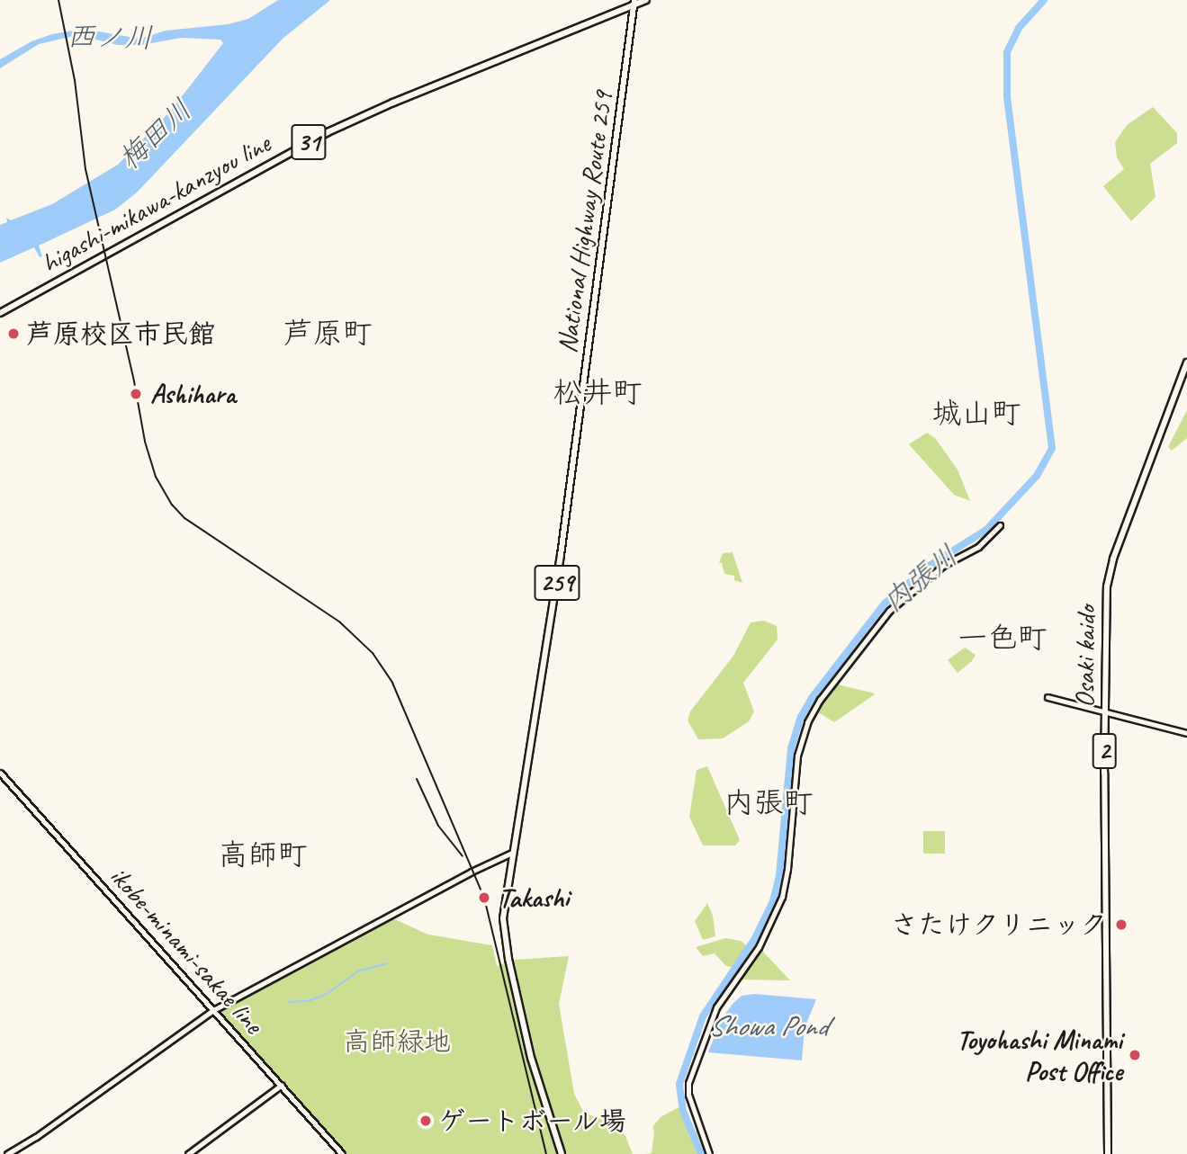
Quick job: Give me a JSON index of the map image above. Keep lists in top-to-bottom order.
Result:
{
  "streets": {
    "main road": [
      "31",
      "higashi-mikawa-kanzyou line",
      "National Highway Route 259",
      "259",
      "Osaki kaido",
      "2"
    ],
    "street": ["ikobe-minami-sakae line"]
  },
  "crossings": [
    ["higashi-mikawa-kanzyou line", "National Highway Route 259"]
  ],
  "districts": [
    "芦原町",
    "松井町",
    "城山町",
    "一色町",
    "内張町",
    "高師町"
  ],
  "water": [
    "西ノ川",
    "梅田川",
    "内張川",
    "Showa Pond"
  ],
  "parks": ["高師緑地"],
  "places": [
    "芦原校区市民館",
    "Ashihara",
    "Takashi",
    "さたけクリニック",
    "Toyohashi Minami Post Office",
    "ゲートボール場"
  ]
}
